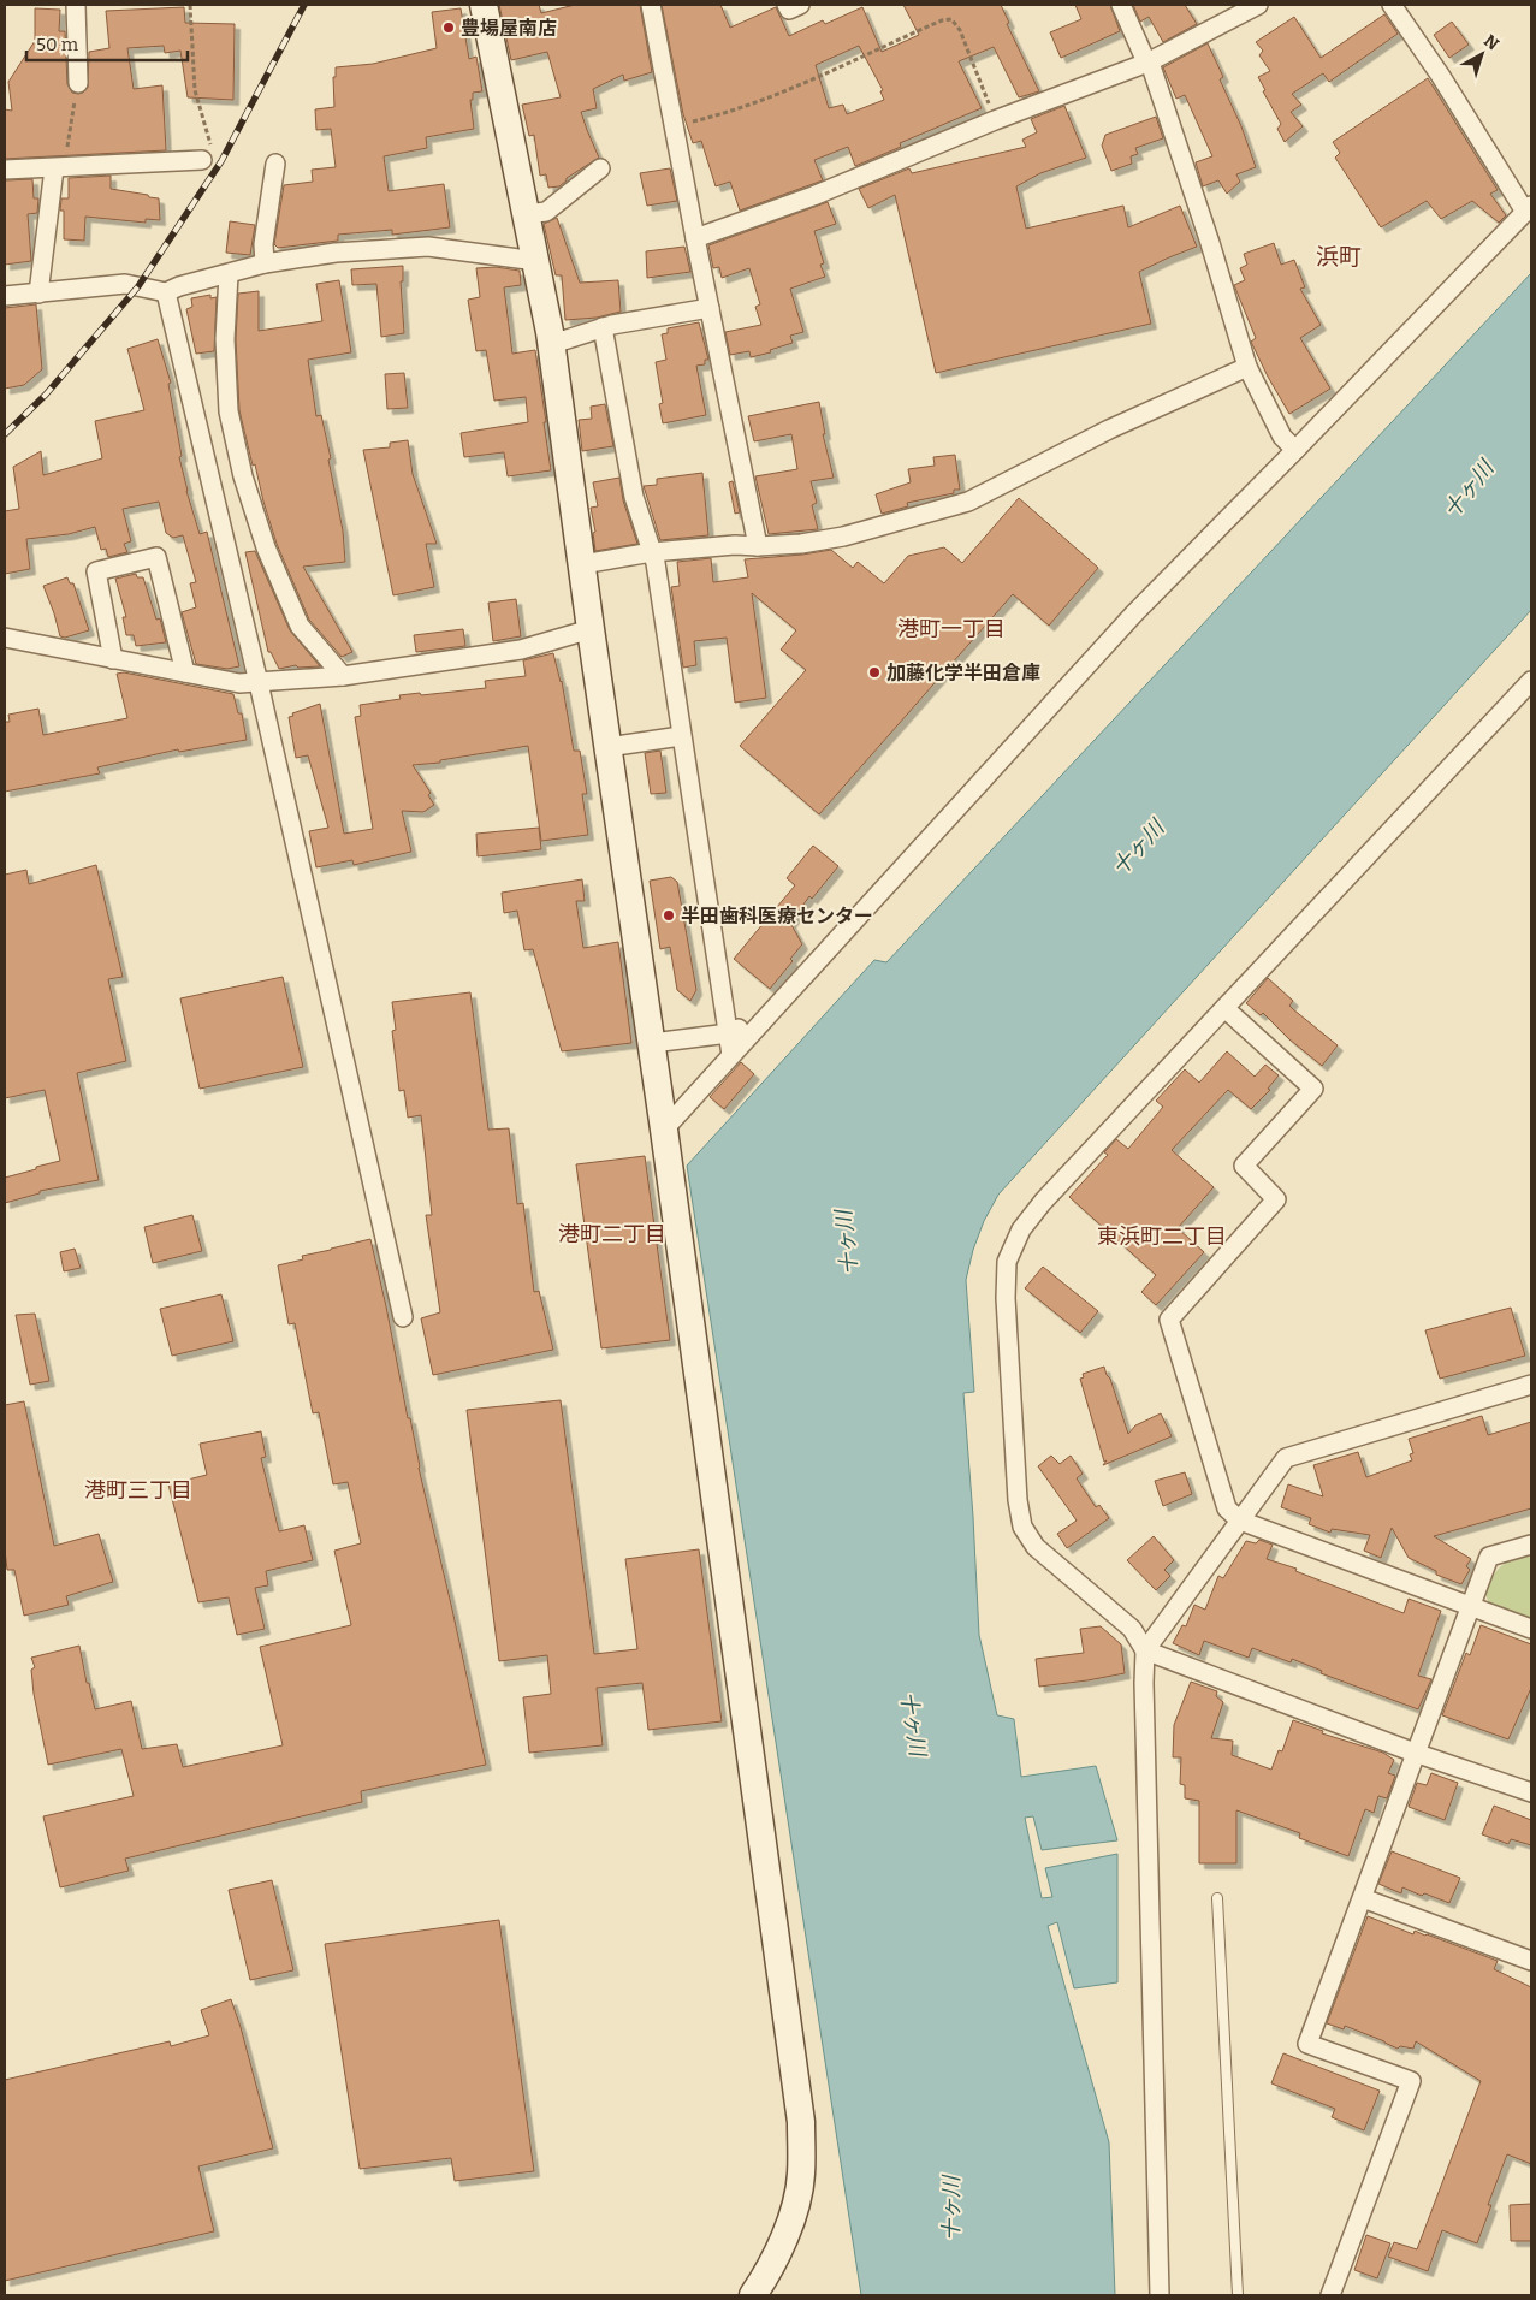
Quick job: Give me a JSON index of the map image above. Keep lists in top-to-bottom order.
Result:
{
  "districts": [
    "浜町",
    "港町一丁目",
    "港町二丁目",
    "東浜町二丁目",
    "港町三丁目"
  ],
  "water": ["十ヶ川"],
  "places": ["豊場屋南店", "加藤化学半田倉庫", "半田歯科医療センター"],
  "scale_bar": "50 m",
  "north": "top right"
}
